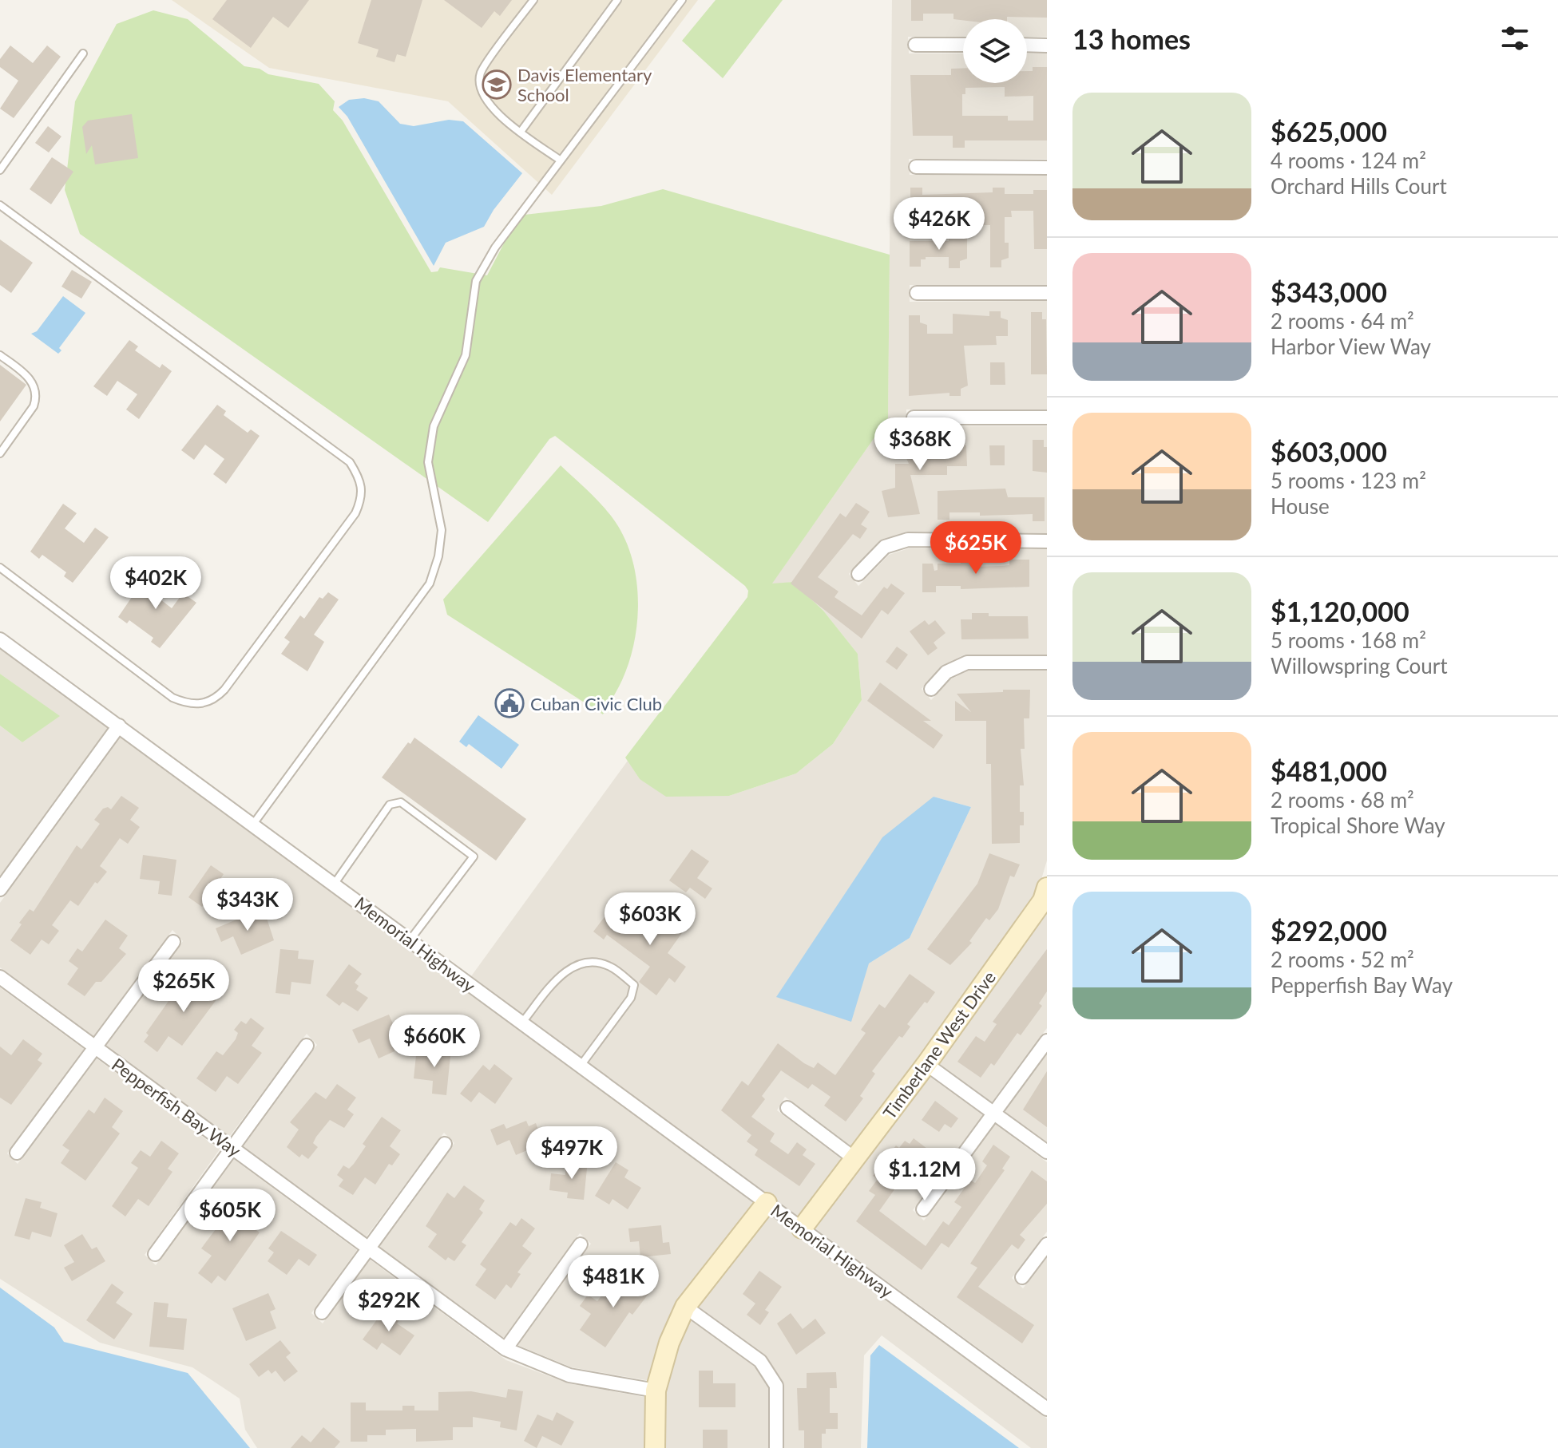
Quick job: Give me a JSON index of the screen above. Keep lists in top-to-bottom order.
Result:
{
  "streets": {
    "street": ["Memorial Highway", "Timberlane West Drive", "Pepperfish Bay Way"]
  },
  "crossings": [
    ["Memorial Highway", "Timberlane West Drive"]
  ],
  "places": {
    "school or university": ["Davis Elementary School"],
    "public building": ["Cuban Civic Club"]
  },
  "page": {
    "heading": "13 homes",
    "list": [
      {
        "name": "$625,000",
        "note": "4 rooms · 124 m² · Orchard Hills Court"
      },
      {
        "name": "$343,000",
        "note": "2 rooms · 64 m² · Harbor View Way"
      },
      {
        "name": "$603,000",
        "note": "5 rooms · 123 m² · House"
      },
      {
        "name": "$1,120,000",
        "note": "5 rooms · 168 m² · Willowspring Court"
      },
      {
        "name": "$481,000",
        "note": "2 rooms · 68 m² · Tropical Shore Way"
      },
      {
        "name": "$292,000",
        "note": "2 rooms · 52 m² · Pepperfish Bay Way"
      }
    ],
    "price": [
      "$426K",
      "$368K",
      "$625K",
      "$402K",
      "$343K",
      "$603K",
      "$265K",
      "$660K",
      "$497K",
      "$1.12M",
      "$605K",
      "$481K",
      "$292K"
    ]
  }
}
